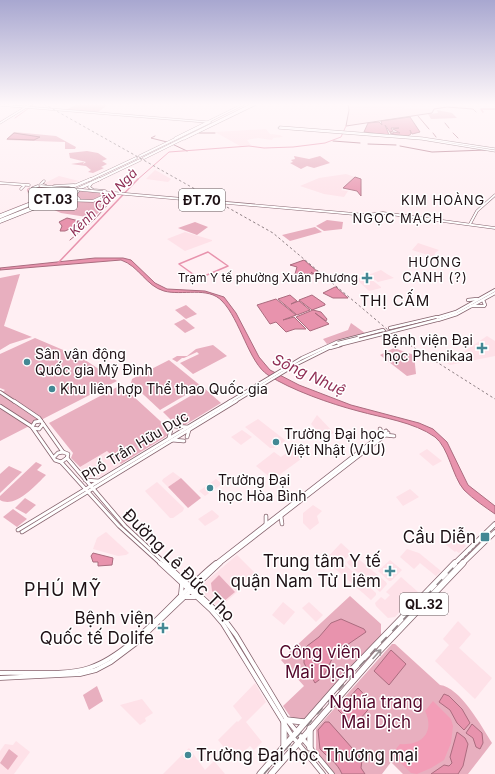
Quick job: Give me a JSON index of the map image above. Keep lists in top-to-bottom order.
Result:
{
  "streets": {
    "highway": ["CT.03", "QL.32"],
    "main road": ["ĐT.70", "Phố Trần Hữu Dực", "Đường Lê Đức Thọ"]
  },
  "crossings": [
    ["Phố Trần Hữu Dực", "Đường Lê Đức Thọ"],
    ["Đường Lê Đức Thọ", "QL.32"]
  ],
  "districts": [
    "KIM HOÀNG",
    "NGỌC MẠCH",
    "HƯƠNG CANH (?)",
    "THỊ CẤM",
    "PHÚ MỸ"
  ],
  "water": ["Kênh Cầu Ngà", "Sông Nhuệ"],
  "parks": ["Công viên Mai Dịch", "Nghĩa trang Mai Dịch"],
  "places": {
    "health": [
      "Trạm Y tế phường Xuân Phương",
      "Bệnh viện Đại học Phenikaa",
      "Trung tâm Y tế quận Nam Từ Liêm",
      "Bệnh viện Quốc tế Dolife"
    ],
    "other": [
      "Sân vận động Quốc gia Mỹ Đình",
      "Khu liên hợp Thể thao Quốc gia",
      "Trường Đại học Việt Nhật (VJU)",
      "Trường Đại học Hòa Bình",
      "Trường Đại học Thương mại"
    ],
    "transit": ["Cầu Diễn"]
  }
}
